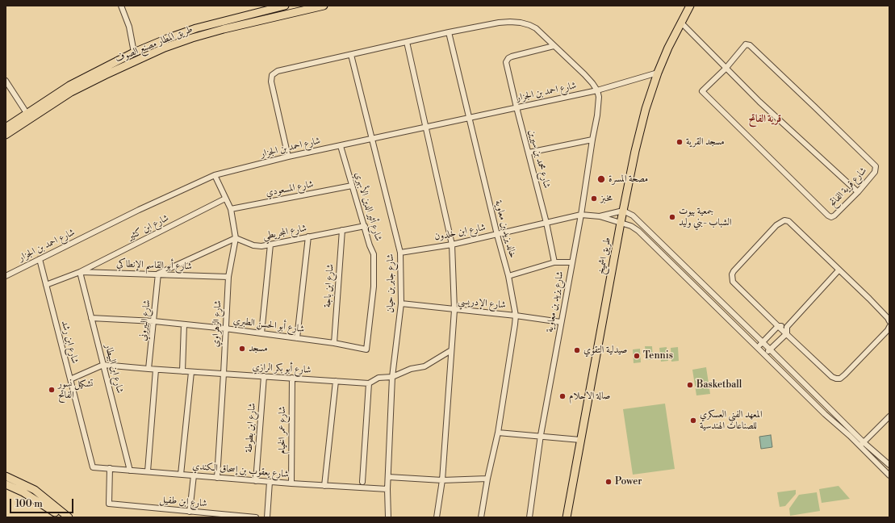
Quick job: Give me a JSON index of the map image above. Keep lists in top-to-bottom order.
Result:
{
  "streets": {
    "highway": ["طريق المطار مصنع الصوف", "طريق اشميخ"],
    "street": [
      "شارع احمد بن الجزار",
      "شارع محمد بن سيرين",
      "شارع قرية الفاتح",
      "شارع المسعودي",
      "شارع أثير الدين الأبهري",
      "شارع ابن كثير",
      "خالد يزيد بن معاوية",
      "شارع المجريطي",
      "شارع ابن خلدون",
      "شارع أبو القاسم الإنطاكي",
      "شارع جابر بن حيان",
      "شارع ابن باجة",
      "شارع يزيد بن معاوية",
      "شارع الإدريسي",
      "شارع البيروني",
      "شارع الزهراوي",
      "شارع أبو الحسن الطبري",
      "شارع ابن رشد",
      "شارع ابن البيطار",
      "شارع أبو بكر الرازي",
      "شارع ابن بطوطة",
      "شارع عمر الخيام",
      "شارع يعقوب بن إسحاق الكندي",
      "شارع ابن طفيل"
    ]
  },
  "crossings": [
    ["شارع احمد بن الجزار", "شارع محمد بن سيرين"],
    ["شارع احمد بن الجزار", "شارع أثير الدين الأبهري"],
    ["شارع احمد بن الجزار", "خالد يزيد بن معاوية"],
    ["شارع احمد بن الجزار", "طريق اشميخ"],
    ["شارع احمد بن الجزار", "شارع جابر بن حيان"],
    ["شارع احمد بن الجزار", "شارع يزيد بن معاوية"],
    ["شارع احمد بن الجزار", "شارع الزهراوي"],
    ["شارع احمد بن الجزار", "شارع ابن رشد"],
    ["شارع محمد بن سيرين", "شارع ابن خلدون"],
    ["شارع المسعودي", "شارع أثير الدين الأبهري"],
    ["شارع المسعودي", "شارع الزهراوي"],
    ["شارع أثير الدين الأبهري", "شارع المجريطي"],
    ["شارع أثير الدين الأبهري", "شارع أبو الحسن الطبري"],
    ["شارع ابن كثير", "شارع أبو القاسم الإنطاكي"],
    ["شارع ابن كثير", "شارع الزهراوي"],
    ["شارع ابن كثير", "شارع ابن رشد"],
    ["شارع ابن كثير", "شارع ابن البيطار"],
    ["خالد يزيد بن معاوية", "شارع ابن خلدون"],
    ["خالد يزيد بن معاوية", "شارع الإدريسي"],
    ["شارع المجريطي", "شارع ابن باجة"],
    ["شارع المجريطي", "شارع الزهراوي"],
    ["شارع ابن خلدون", "شارع جابر بن حيان"],
    ["شارع ابن خلدون", "شارع يزيد بن معاوية"],
    ["شارع أبو القاسم الإنطاكي", "شارع البيروني"],
    ["شارع أبو القاسم الإنطاكي", "شارع الزهراوي"],
    ["شارع أبو القاسم الإنطاكي", "شارع ابن البيطار"],
    ["شارع جابر بن حيان", "شارع الإدريسي"],
    ["شارع جابر بن حيان", "شارع أبو بكر الرازي"],
    ["شارع جابر بن حيان", "شارع يعقوب بن إسحاق الكندي"],
    ["شارع ابن باجة", "شارع أبو الحسن الطبري"],
    ["شارع يزيد بن معاوية", "شارع الإدريسي"],
    ["شارع البيروني", "شارع أبو الحسن الطبري"],
    ["شارع البيروني", "شارع أبو بكر الرازي"],
    ["شارع الزهراوي", "شارع أبو الحسن الطبري"],
    ["شارع الزهراوي", "شارع أبو بكر الرازي"],
    ["شارع الزهراوي", "شارع يعقوب بن إسحاق الكندي"],
    ["شارع أبو الحسن الطبري", "شارع ابن البيطار"],
    ["شارع ابن رشد", "شارع يعقوب بن إسحاق الكندي"],
    ["شارع ابن البيطار", "شارع أبو بكر الرازي"],
    ["شارع ابن البيطار", "شارع يعقوب بن إسحاق الكندي"],
    ["شارع أبو بكر الرازي", "شارع ابن بطوطة"],
    ["شارع أبو بكر الرازي", "شارع عمر الخيام"],
    ["شارع ابن بطوطة", "شارع يعقوب بن إسحاق الكندي"],
    ["شارع عمر الخيام", "شارع يعقوب بن إسحاق الكندي"],
    ["شارع يعقوب بن إسحاق الكندي", "شارع ابن طفيل"]
  ],
  "districts": ["قرية الفاتح"],
  "places": [
    "مسجد القرية",
    "مصحة المسرة",
    "مخبز",
    "جمعية بيوت الشباب -بني وليد",
    "مسجد",
    "صيدلية التقوي",
    "Tennis",
    "Basketball",
    "تشكيل نسور الفاتح",
    "صالة الاحلام",
    "المعهد الفني العسكري للصناعات الهندسية",
    "Power"
  ],
  "scale_bar": "100 m"
}
